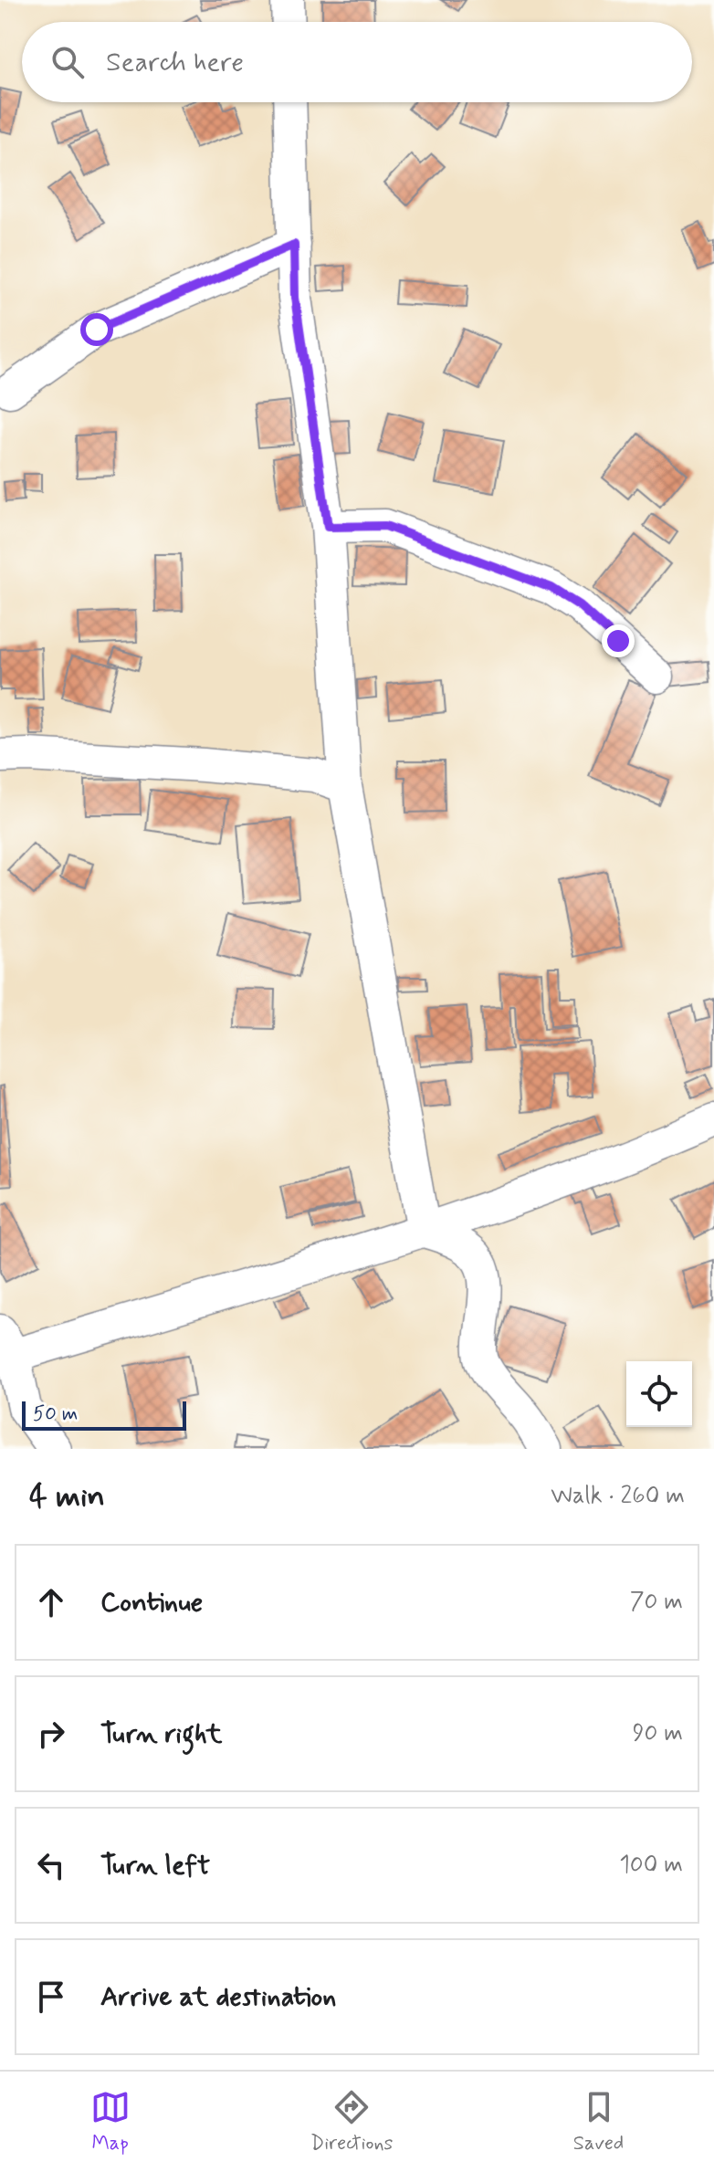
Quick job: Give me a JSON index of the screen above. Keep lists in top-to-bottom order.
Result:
{
  "scale_bar": "50 m",
  "page": {
    "search": "Search here",
    "scale": "50 m",
    "heading": ["4 min", "Walk · 260 m"],
    "list": [
      ["Continue", "70 m"],
      ["Turn right", "90 m"],
      ["Turn left", "100 m"],
      "Arrive at destination"
    ],
    "nav": ["Map", "Directions", "Saved"]
  }
}
